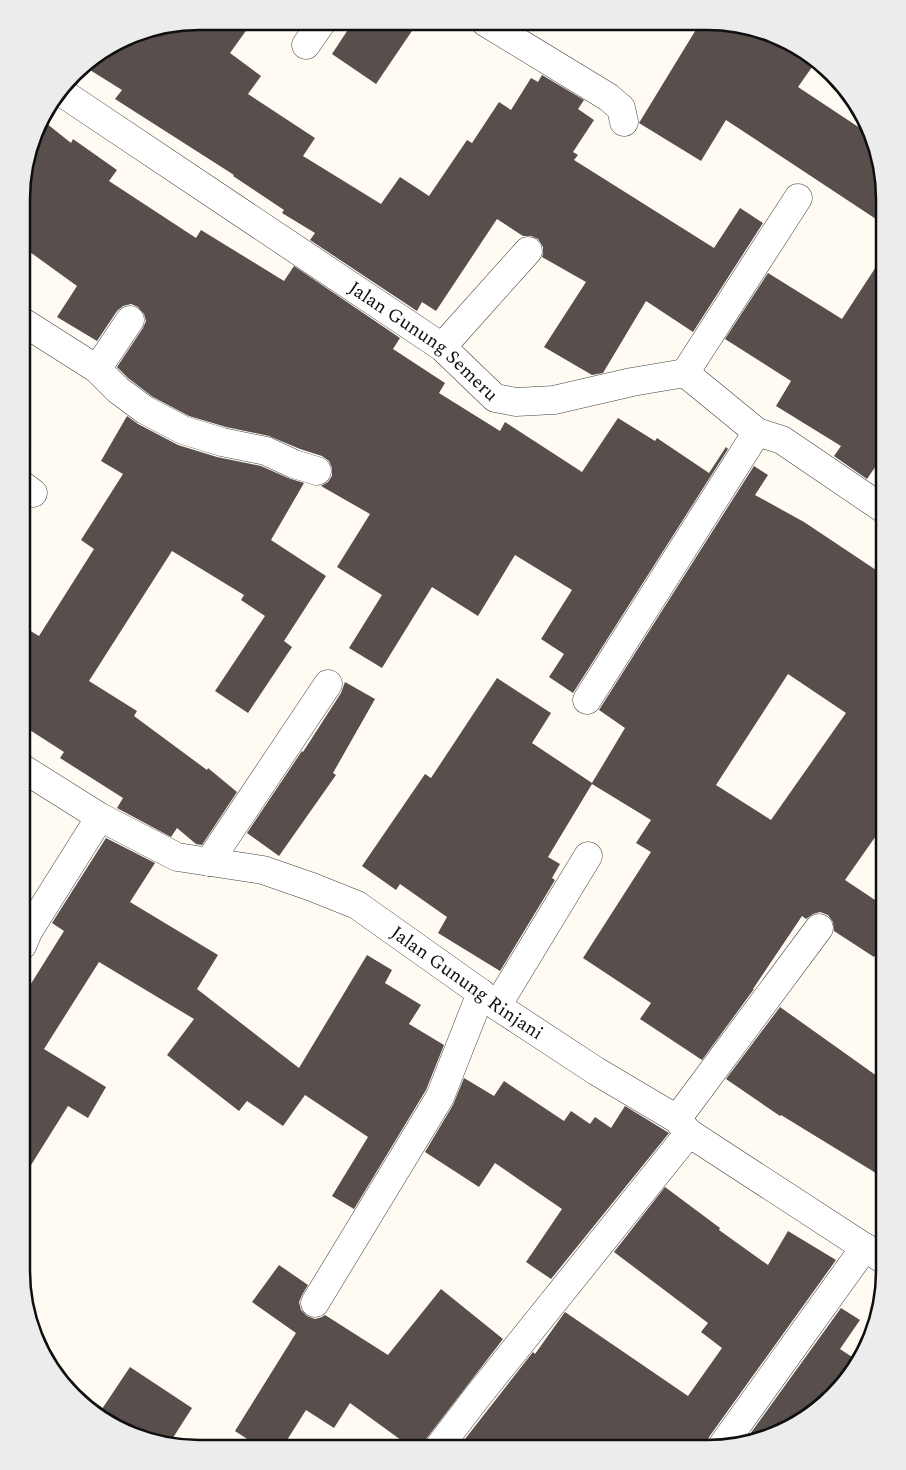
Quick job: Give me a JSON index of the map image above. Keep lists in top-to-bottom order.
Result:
{
  "streets": {
    "street": ["Jalan Gunung Semeru", "Jalan Gunung Rinjani"]
  }
}
